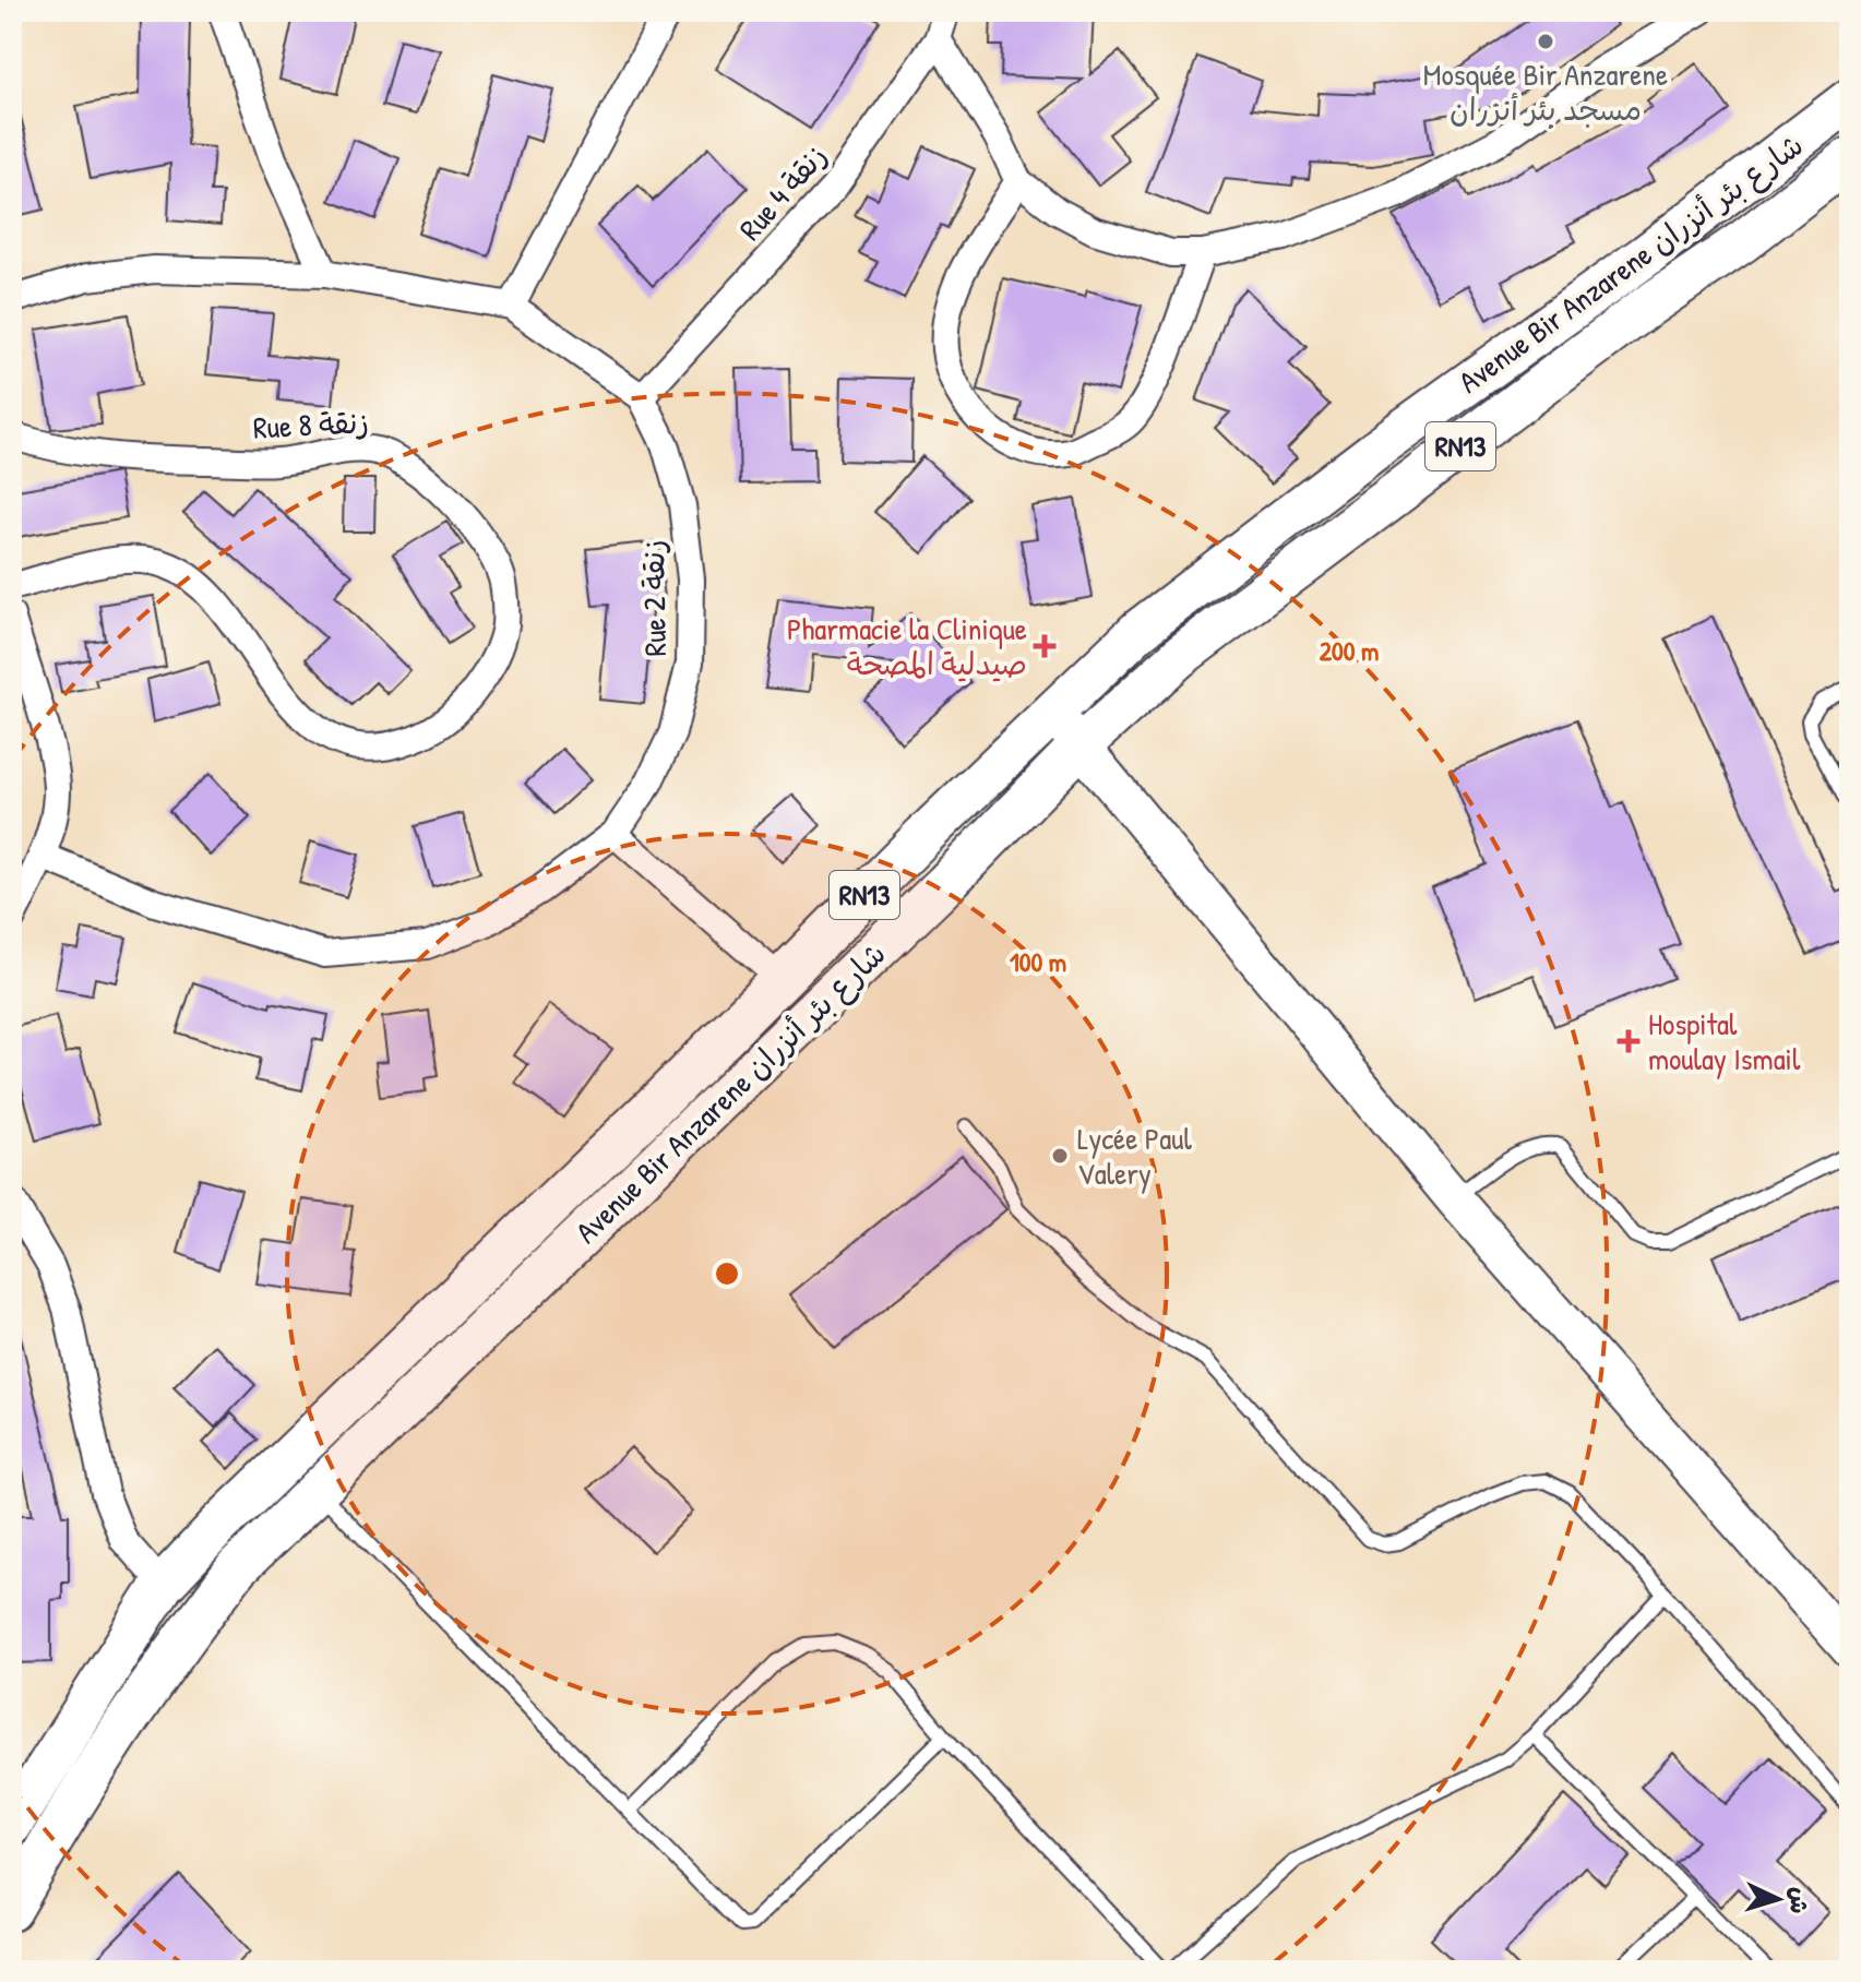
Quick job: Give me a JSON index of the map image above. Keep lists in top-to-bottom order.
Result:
{
  "streets": {
    "main road": ["Avenue Bir Anzarene شارع بئر أنزران", "RN13"],
    "street": ["Rue 4 زنقة", "Rue 8 زنقة", "Rue 2 زنقة"]
  },
  "crossings": [
    ["Rue 4 زنقة", "Rue 2 زنقة"]
  ],
  "places": {
    "other": ["Mosquée Bir Anzarene مسجد بئر أنزران", "Lycée Paul Valery"],
    "health": ["Pharmacie la Clinique صيدلية المصحة", "Hospital moulay Ismail"]
  },
  "north": "right",
  "rings": ["200 m", "100 m"]
}
